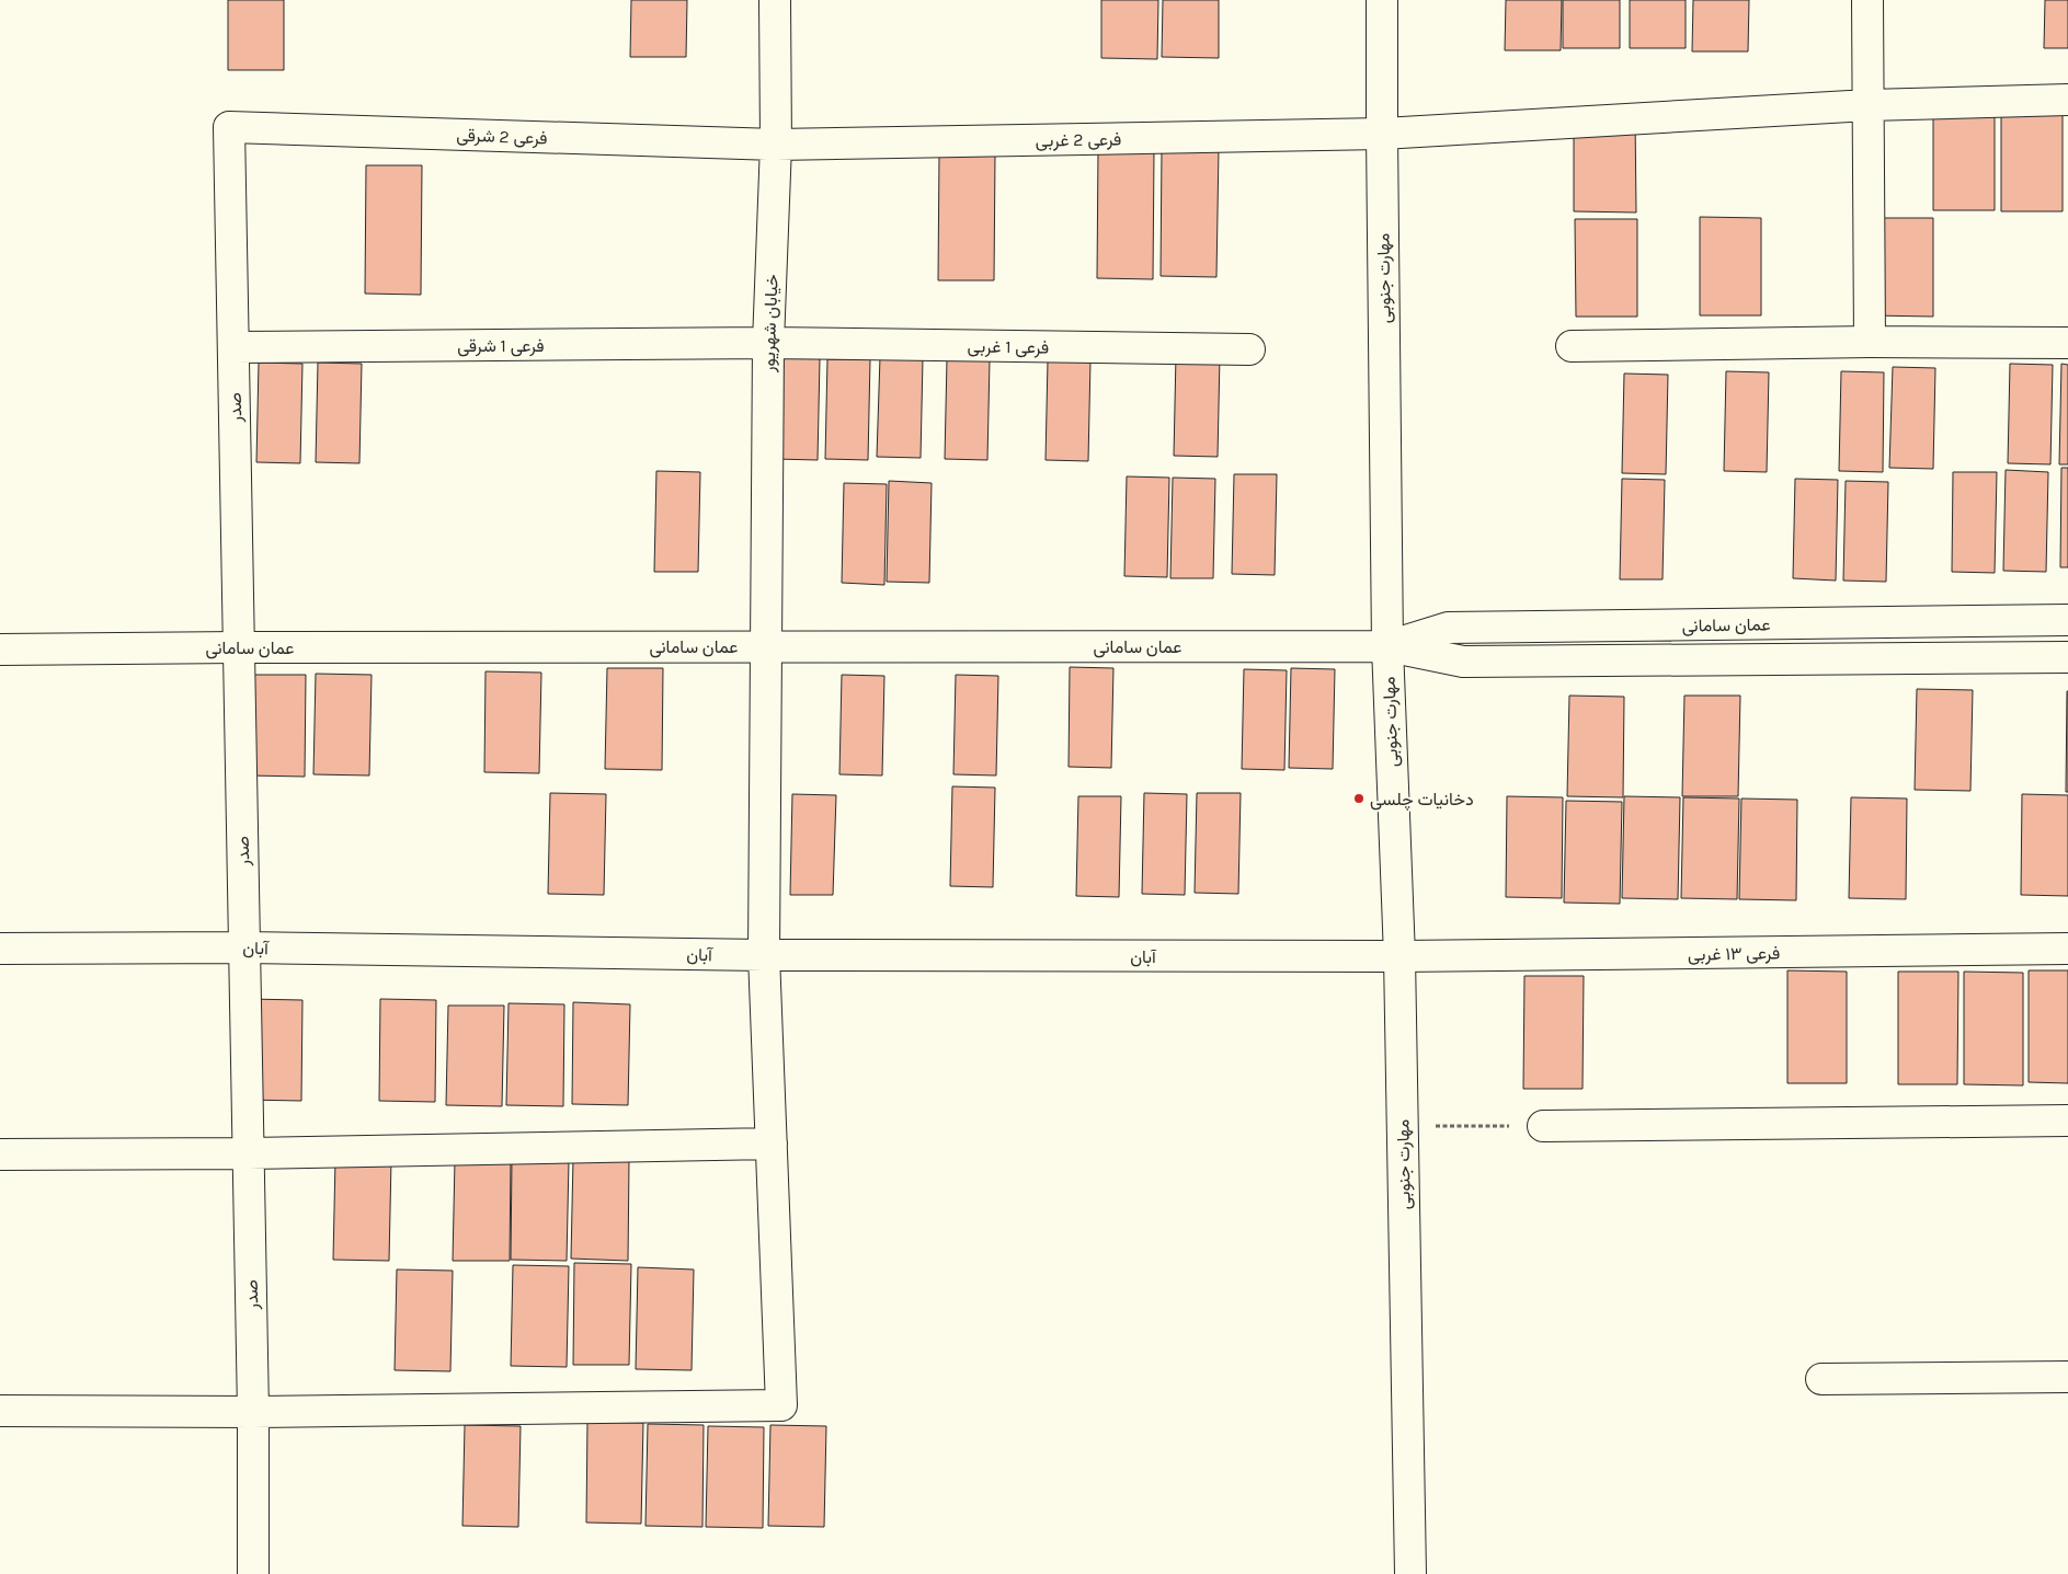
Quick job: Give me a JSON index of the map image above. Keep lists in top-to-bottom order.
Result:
{
  "streets": {
    "street": [
      "فرعی 2 شرقی",
      "فرعی 2 غربی",
      "مهارت جنوبی",
      "خیابان شهریور",
      "فرعی 1 شرقی",
      "فرعی 1 غربی",
      "صدر",
      "عمان سامانی",
      "آبان",
      "فرعی ۱۳ غربی"
    ]
  },
  "crossings": [
    ["فرعی 2 شرقی", "فرعی 2 غربی"],
    ["فرعی 2 شرقی", "خیابان شهریور"],
    ["فرعی 2 شرقی", "صدر"],
    ["فرعی 2 غربی", "مهارت جنوبی"],
    ["فرعی 2 غربی", "خیابان شهریور"],
    ["مهارت جنوبی", "عمان سامانی"],
    ["مهارت جنوبی", "آبان"],
    ["مهارت جنوبی", "فرعی ۱۳ غربی"],
    ["خیابان شهریور", "فرعی 1 شرقی"],
    ["خیابان شهریور", "فرعی 1 غربی"],
    ["خیابان شهریور", "صدر"],
    ["خیابان شهریور", "عمان سامانی"],
    ["خیابان شهریور", "آبان"],
    ["فرعی 1 شرقی", "فرعی 1 غربی"],
    ["فرعی 1 شرقی", "صدر"],
    ["صدر", "عمان سامانی"],
    ["صدر", "آبان"],
    ["آبان", "فرعی ۱۳ غربی"]
  ],
  "places": ["دخانیات چلسی"]
}
